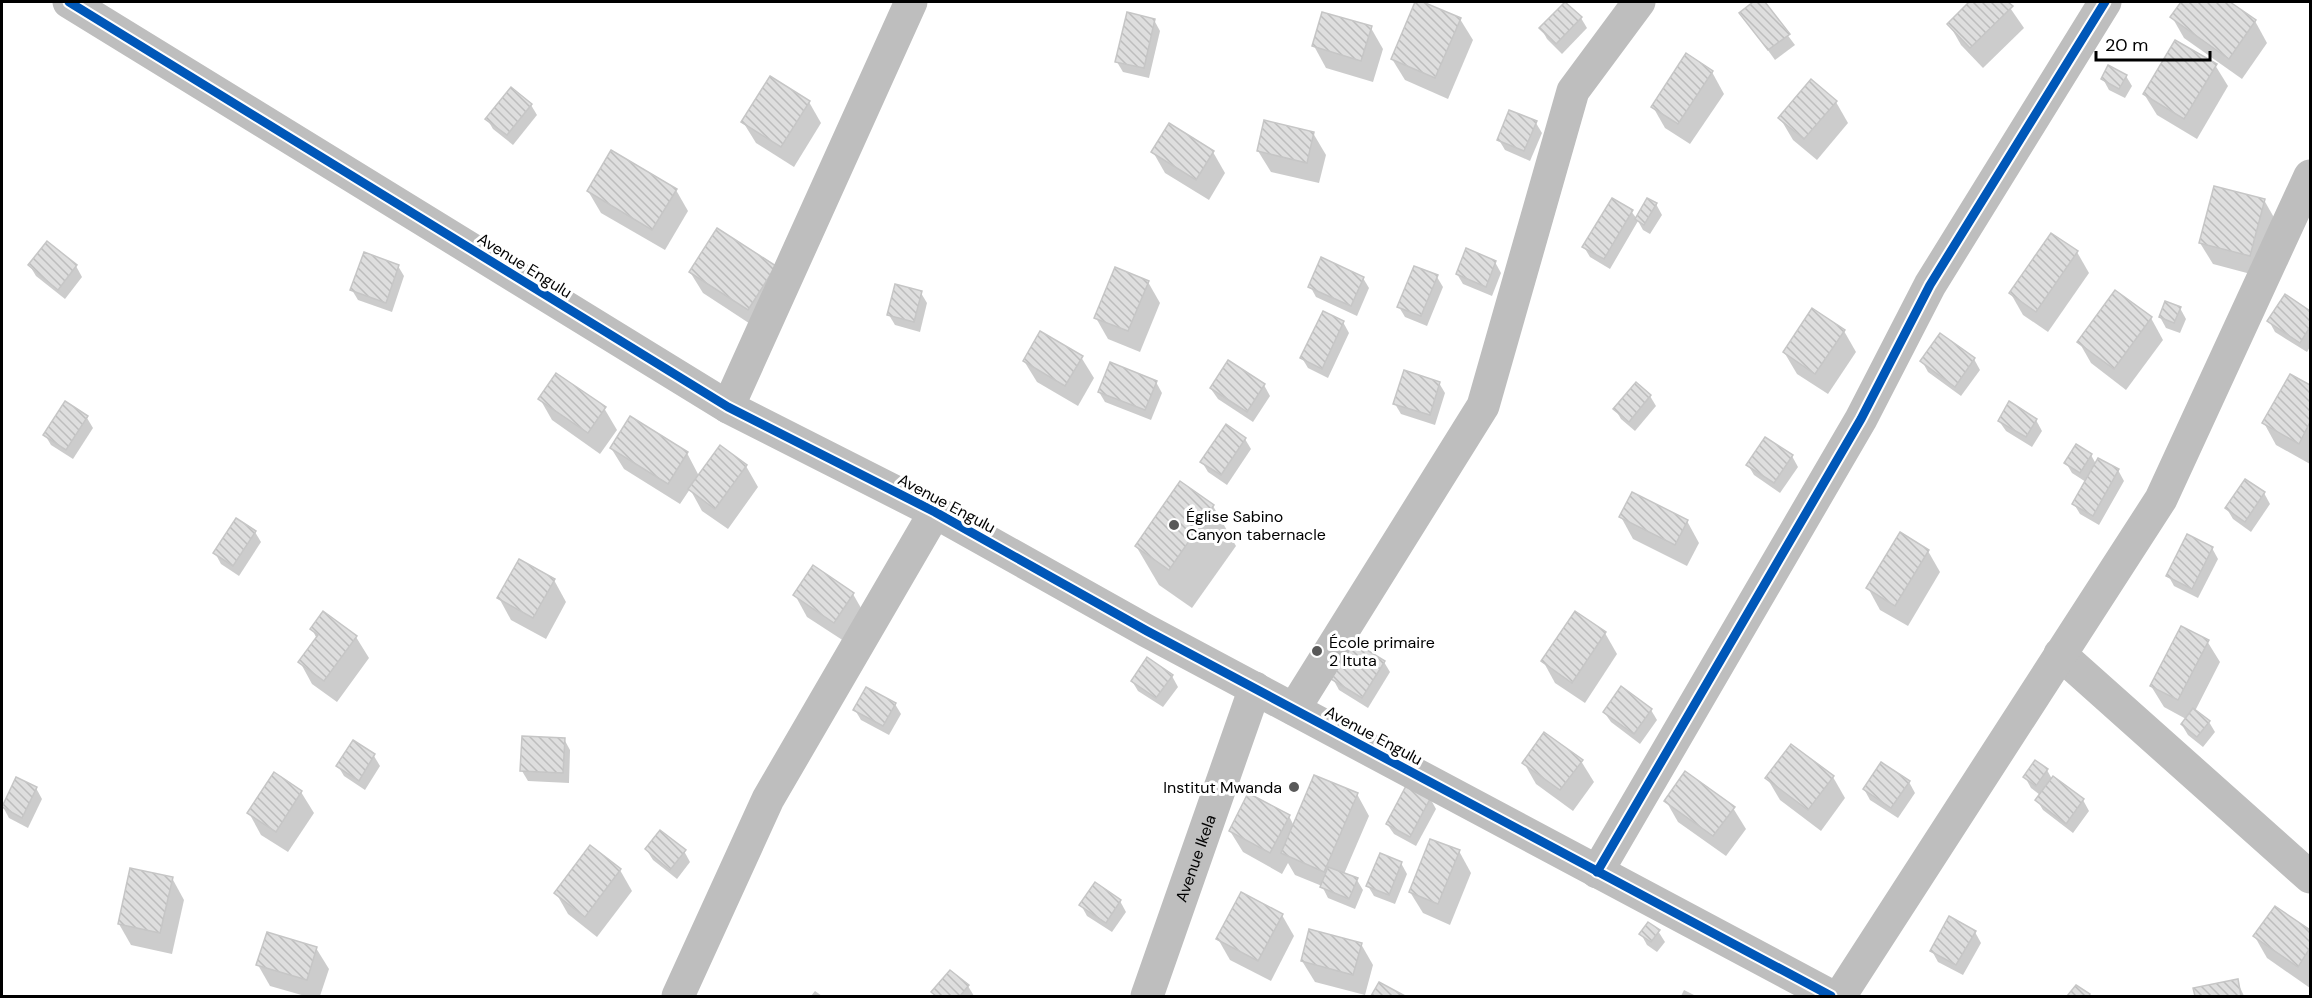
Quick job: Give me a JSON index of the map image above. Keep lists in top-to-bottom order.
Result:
{
  "streets": {
    "street": ["Avenue Engulu", "Avenue Ikela"]
  },
  "crossings": [
    ["Avenue Engulu", "Avenue Ikela"]
  ],
  "places": ["Église Sabino Canyon tabernacle", "École primaire 2 Ituta", "Institut Mwanda"],
  "scale_bar": "20 m"
}
